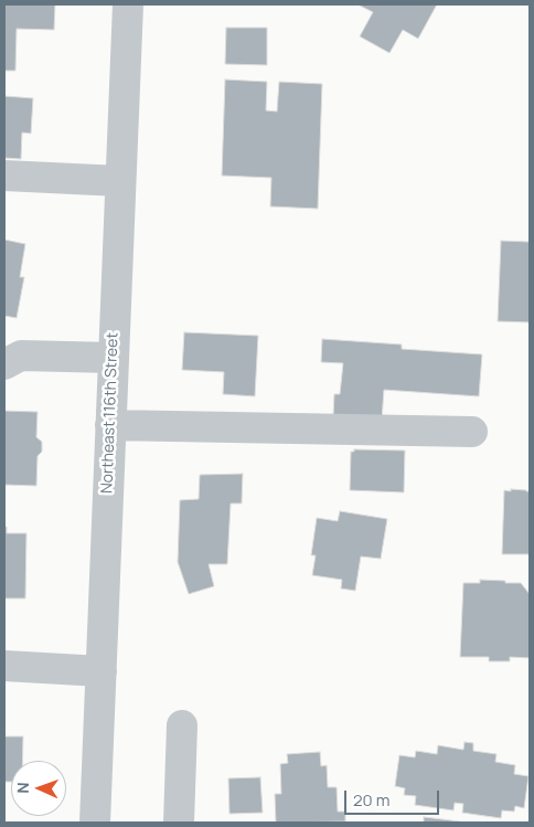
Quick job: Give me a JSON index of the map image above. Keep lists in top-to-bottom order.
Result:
{
  "streets": {
    "street": ["Northeast 116th Street"]
  },
  "scale_bar": "20 m",
  "north": "left"
}
